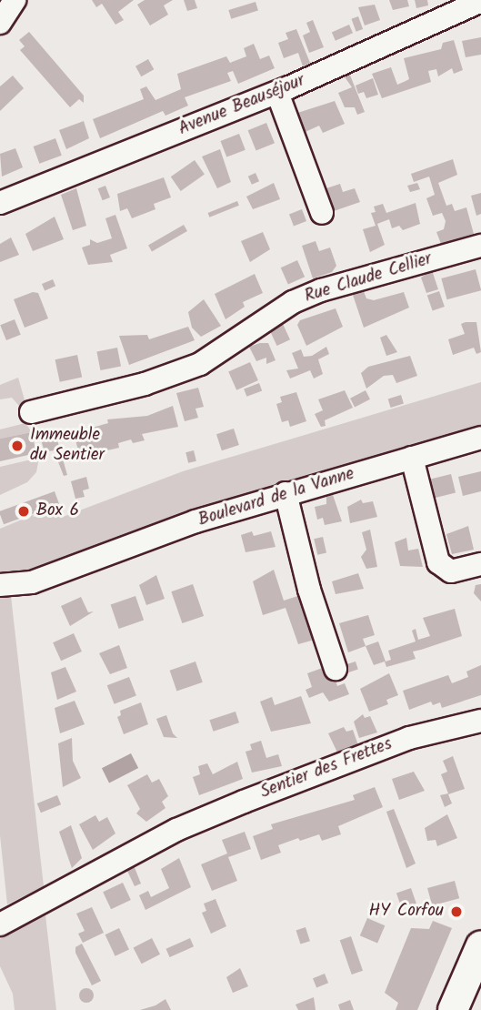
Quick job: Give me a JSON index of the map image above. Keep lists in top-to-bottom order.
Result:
{
  "streets": {
    "street": [
      "Avenue Beauséjour",
      "Rue Claude Cellier",
      "Boulevard de la Vanne",
      "Sentier des Frettes"
    ]
  },
  "places": ["Immeuble du Sentier", "Box 6", "HY Corfou"]
}
